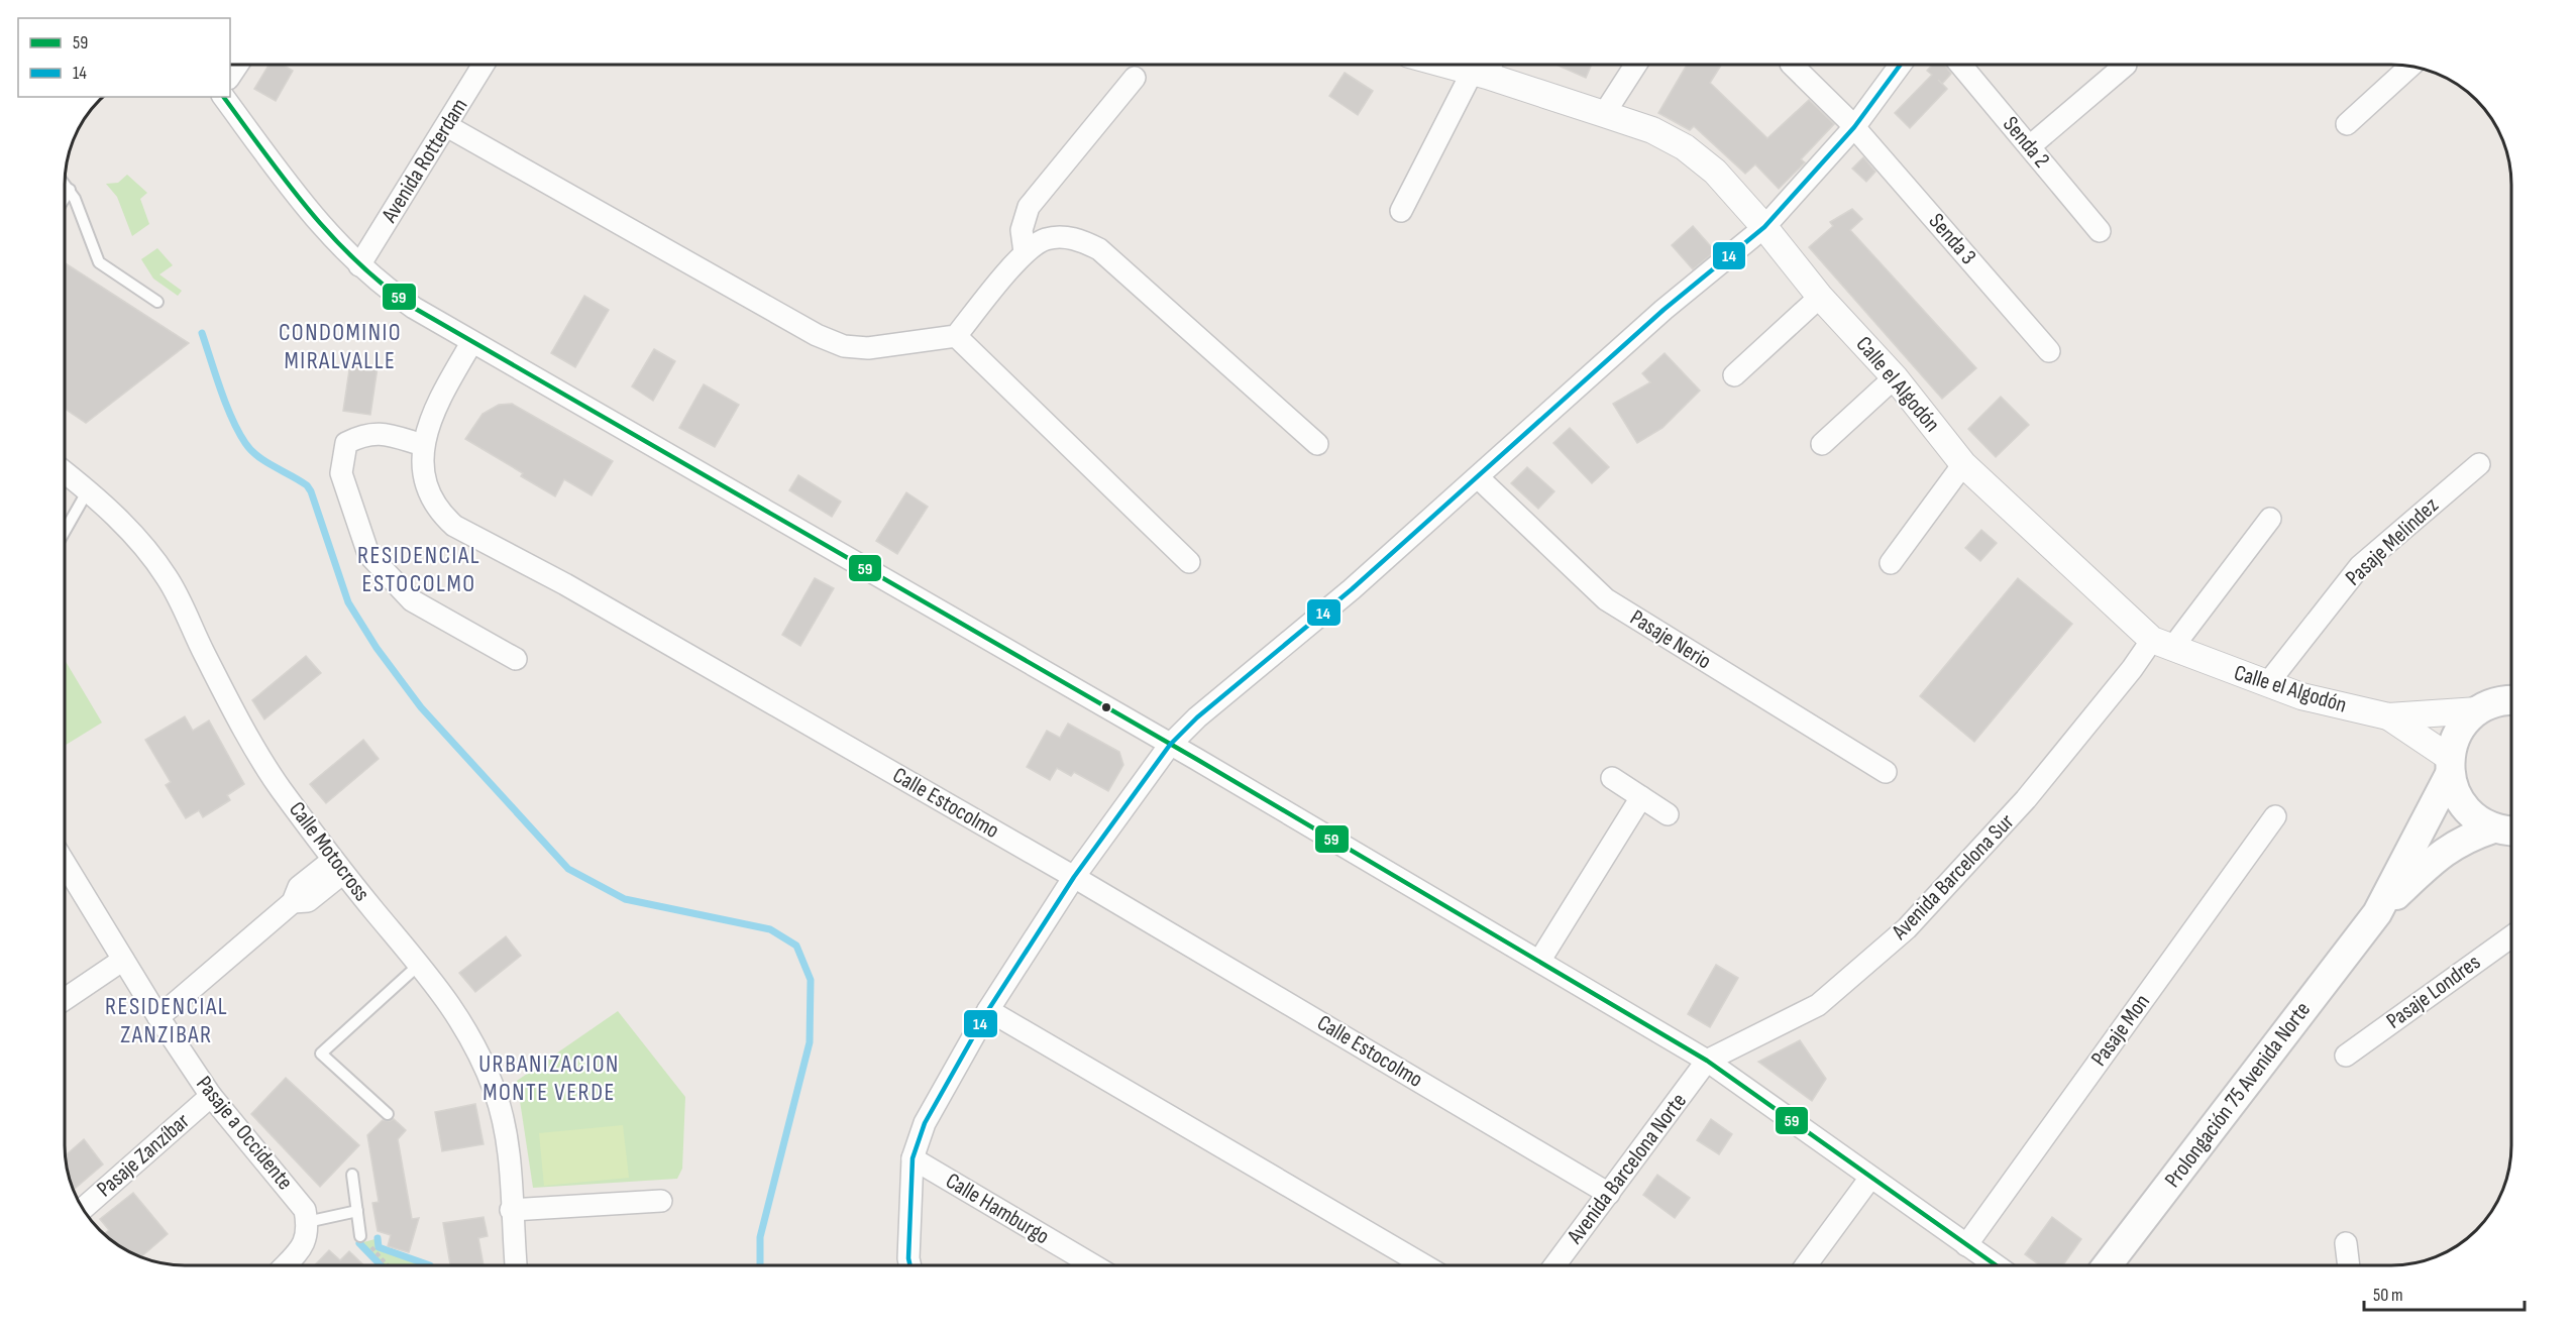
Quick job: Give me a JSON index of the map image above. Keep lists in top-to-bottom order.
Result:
{
  "streets": {
    "main road": ["Prolongación 75 Avenida Norte"],
    "street": [
      "Senda 2",
      "Avenida Rotterdam",
      "Senda 3",
      "Calle el Algodón",
      "Pasaje Melindez",
      "Pasaje Nerio",
      "Calle Estocolmo",
      "Calle Motocross",
      "Avenida Barcelona Sur",
      "Pasaje Londres",
      "Pasaje Mon",
      "Pasaje a Occidente",
      "Pasaje Zanzíbar",
      "Avenida Barcelona Norte",
      "Calle Hamburgo"
    ]
  },
  "crossings": [
    ["Calle el Algodón", "Pasaje Melindez"],
    ["Calle el Algodón", "Avenida Barcelona Sur"],
    ["Calle el Algodón", "Prolongación 75 Avenida Norte"],
    ["Calle Estocolmo", "Avenida Barcelona Norte"],
    ["Avenida Barcelona Sur", "Avenida Barcelona Norte"],
    ["Pasaje a Occidente", "Pasaje Zanzíbar"]
  ],
  "districts": [
    "CONDOMINIO MIRALVALLE",
    "RESIDENCIAL ESTOCOLMO",
    "RESIDENCIAL ZANZIBAR",
    "URBANIZACION MONTE VERDE"
  ],
  "lines": ["transit line 14", "transit line 59"],
  "legend": ["59", "14"],
  "scale_bar": "50 m"
}
